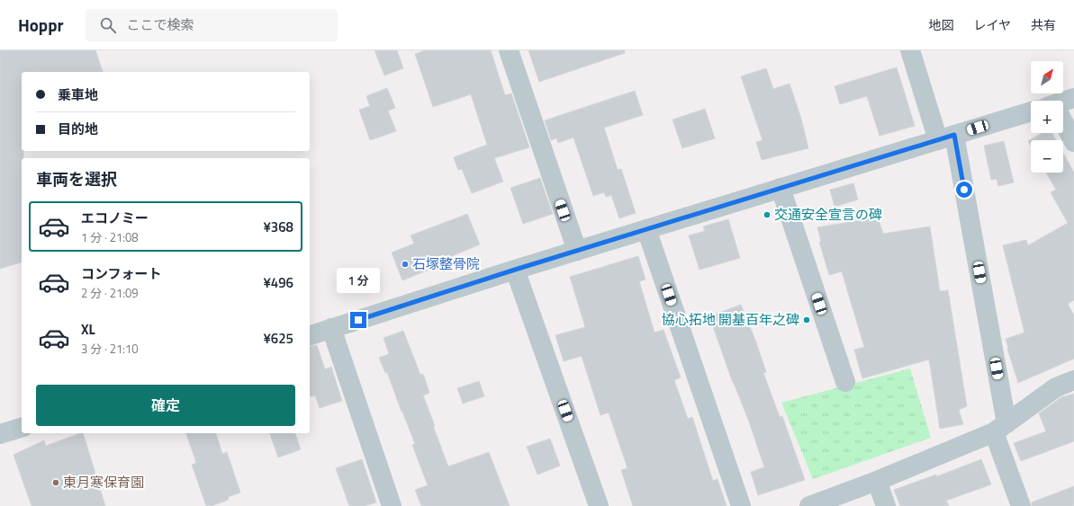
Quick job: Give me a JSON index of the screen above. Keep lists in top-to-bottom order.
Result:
{
  "places": [
    "交通安全宣言の碑",
    "石塚整骨院",
    "協心拓地 開基百年之碑",
    "東月寒保育園"
  ],
  "north": "top right",
  "page": {
    "header": "Hoppr",
    "search": "ここで検索",
    "nav": ["地図", "レイヤ", "共有"],
    "map_buttons": ["+", "−"],
    "banner": ["乗車地", "目的地"],
    "heading": "車両を選択",
    "list": [
      {
        "name": "エコノミー",
        "note": "1 分 · 21:08",
        "value": "¥368"
      },
      {
        "name": "コンフォート",
        "note": "2 分 · 21:09",
        "value": "¥496"
      },
      {
        "name": "XL",
        "note": "3 分 · 21:10",
        "value": "¥625"
      }
    ],
    "bubble": "1 分",
    "buttons": "確定"
  }
}
